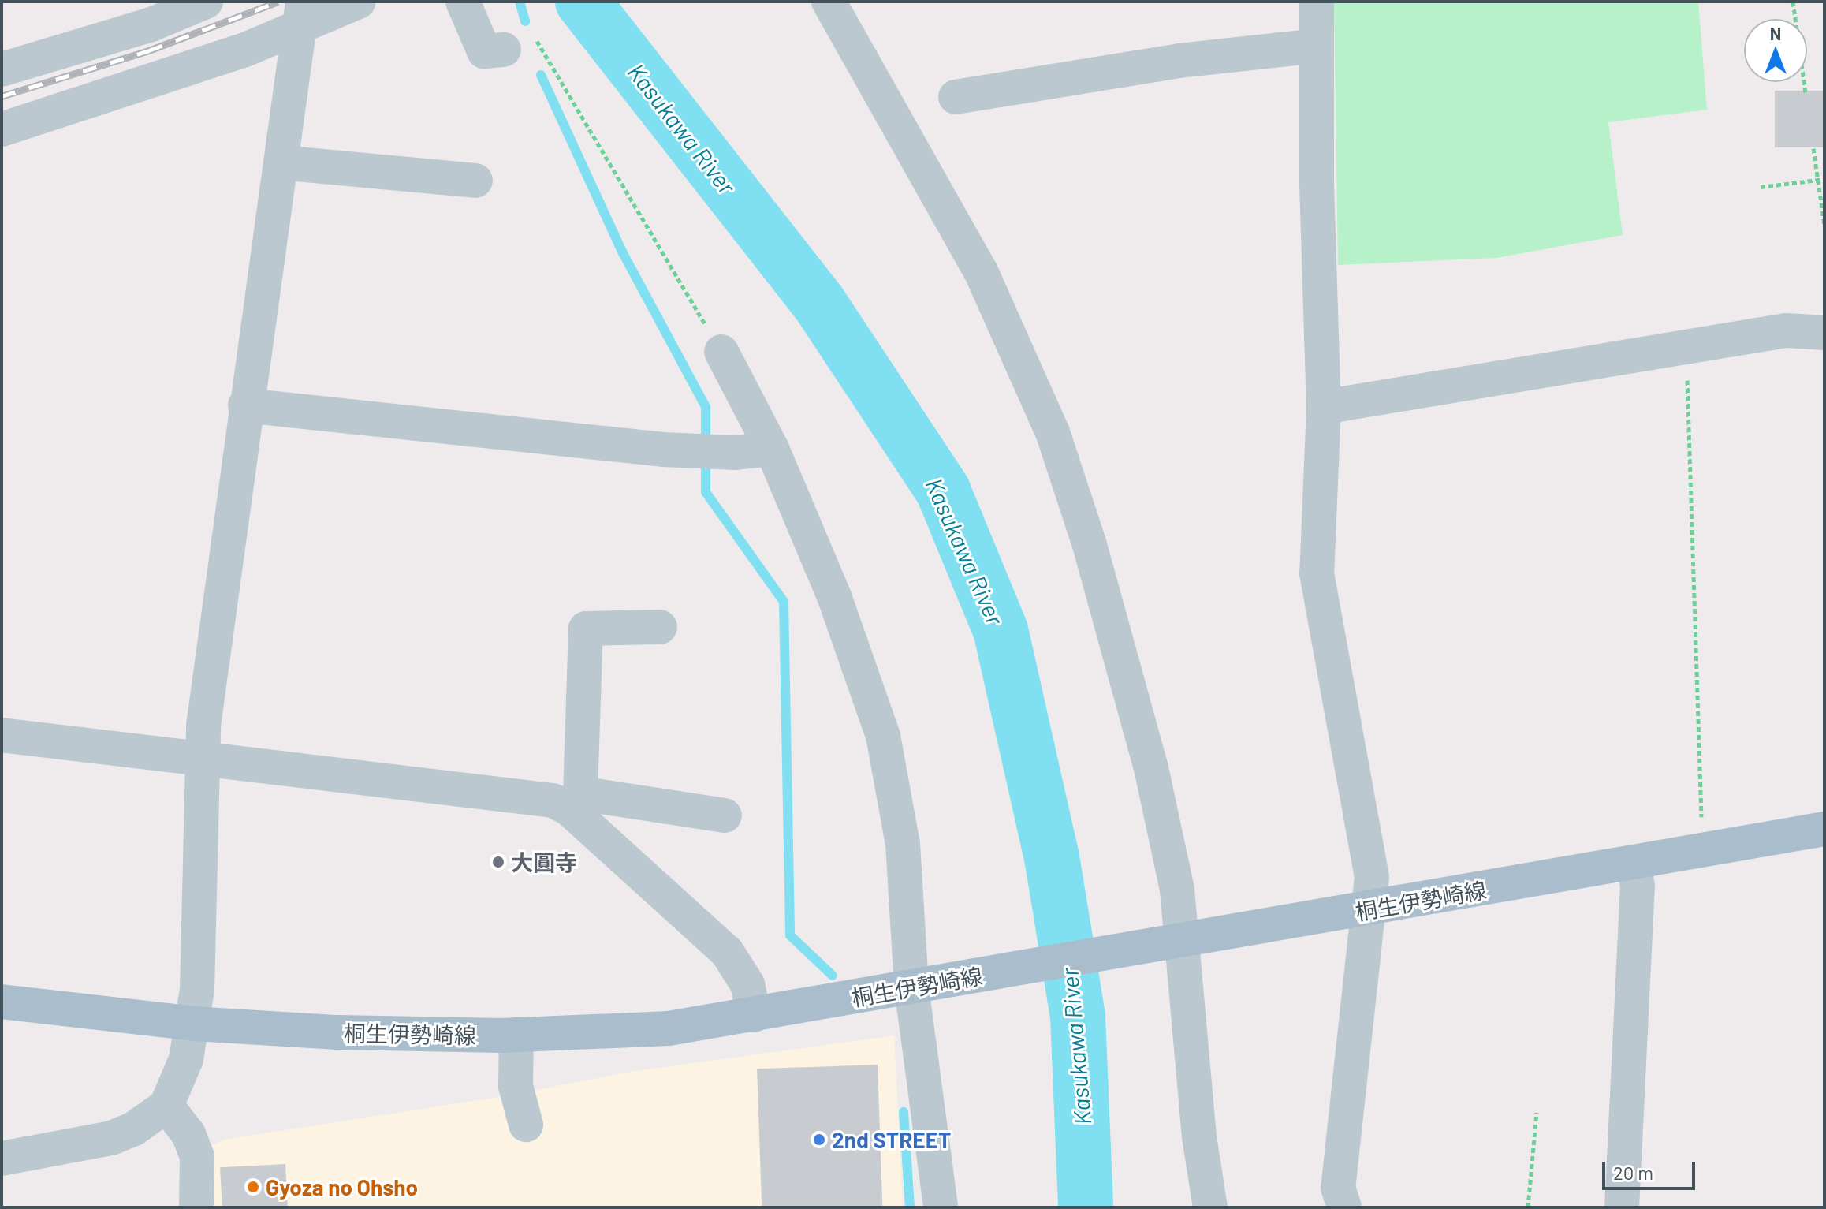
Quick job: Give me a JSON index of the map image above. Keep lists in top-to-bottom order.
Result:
{
  "streets": {
    "main road": ["桐生伊勢崎線"]
  },
  "water": ["Kasukawa River"],
  "places": ["大圓寺", "2nd STREET", "Gyoza no Ohsho"],
  "scale_bar": "20 m",
  "north": "top"
}
